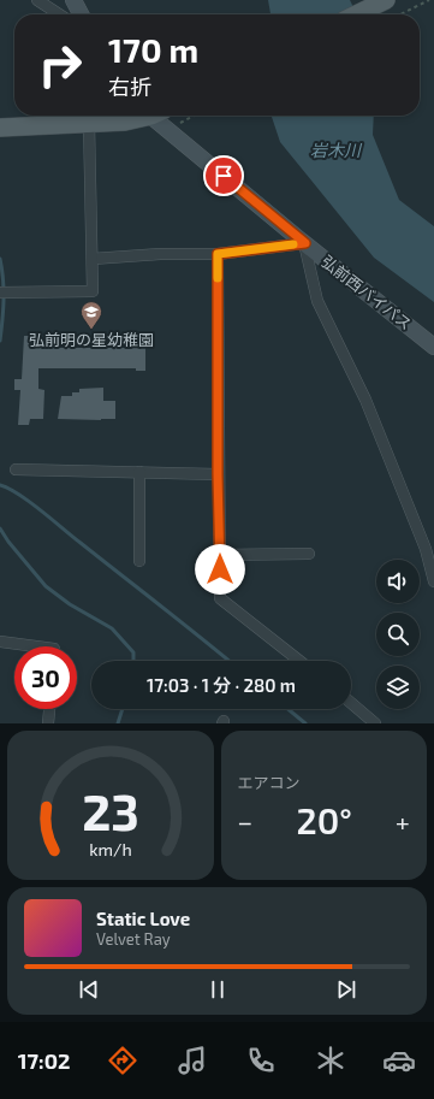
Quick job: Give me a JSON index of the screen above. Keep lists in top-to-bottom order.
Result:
{
  "streets": {
    "street": ["弘前西バイパス"]
  },
  "water": ["岩木川"],
  "places": {
    "school or university": ["弘前明の星幼稚園"]
  },
  "page": {
    "turn": ["170 m", "右折"],
    "limit": "30",
    "trip": "17:03 · 1 分 · 280 m",
    "tile": "エアコン",
    "heat": ["−", "20°", "+"],
    "song": ["Static Love", "Velvet Ray"],
    "tabs": "17:02",
    "gauge": ["23", "km/h"]
  }
}
